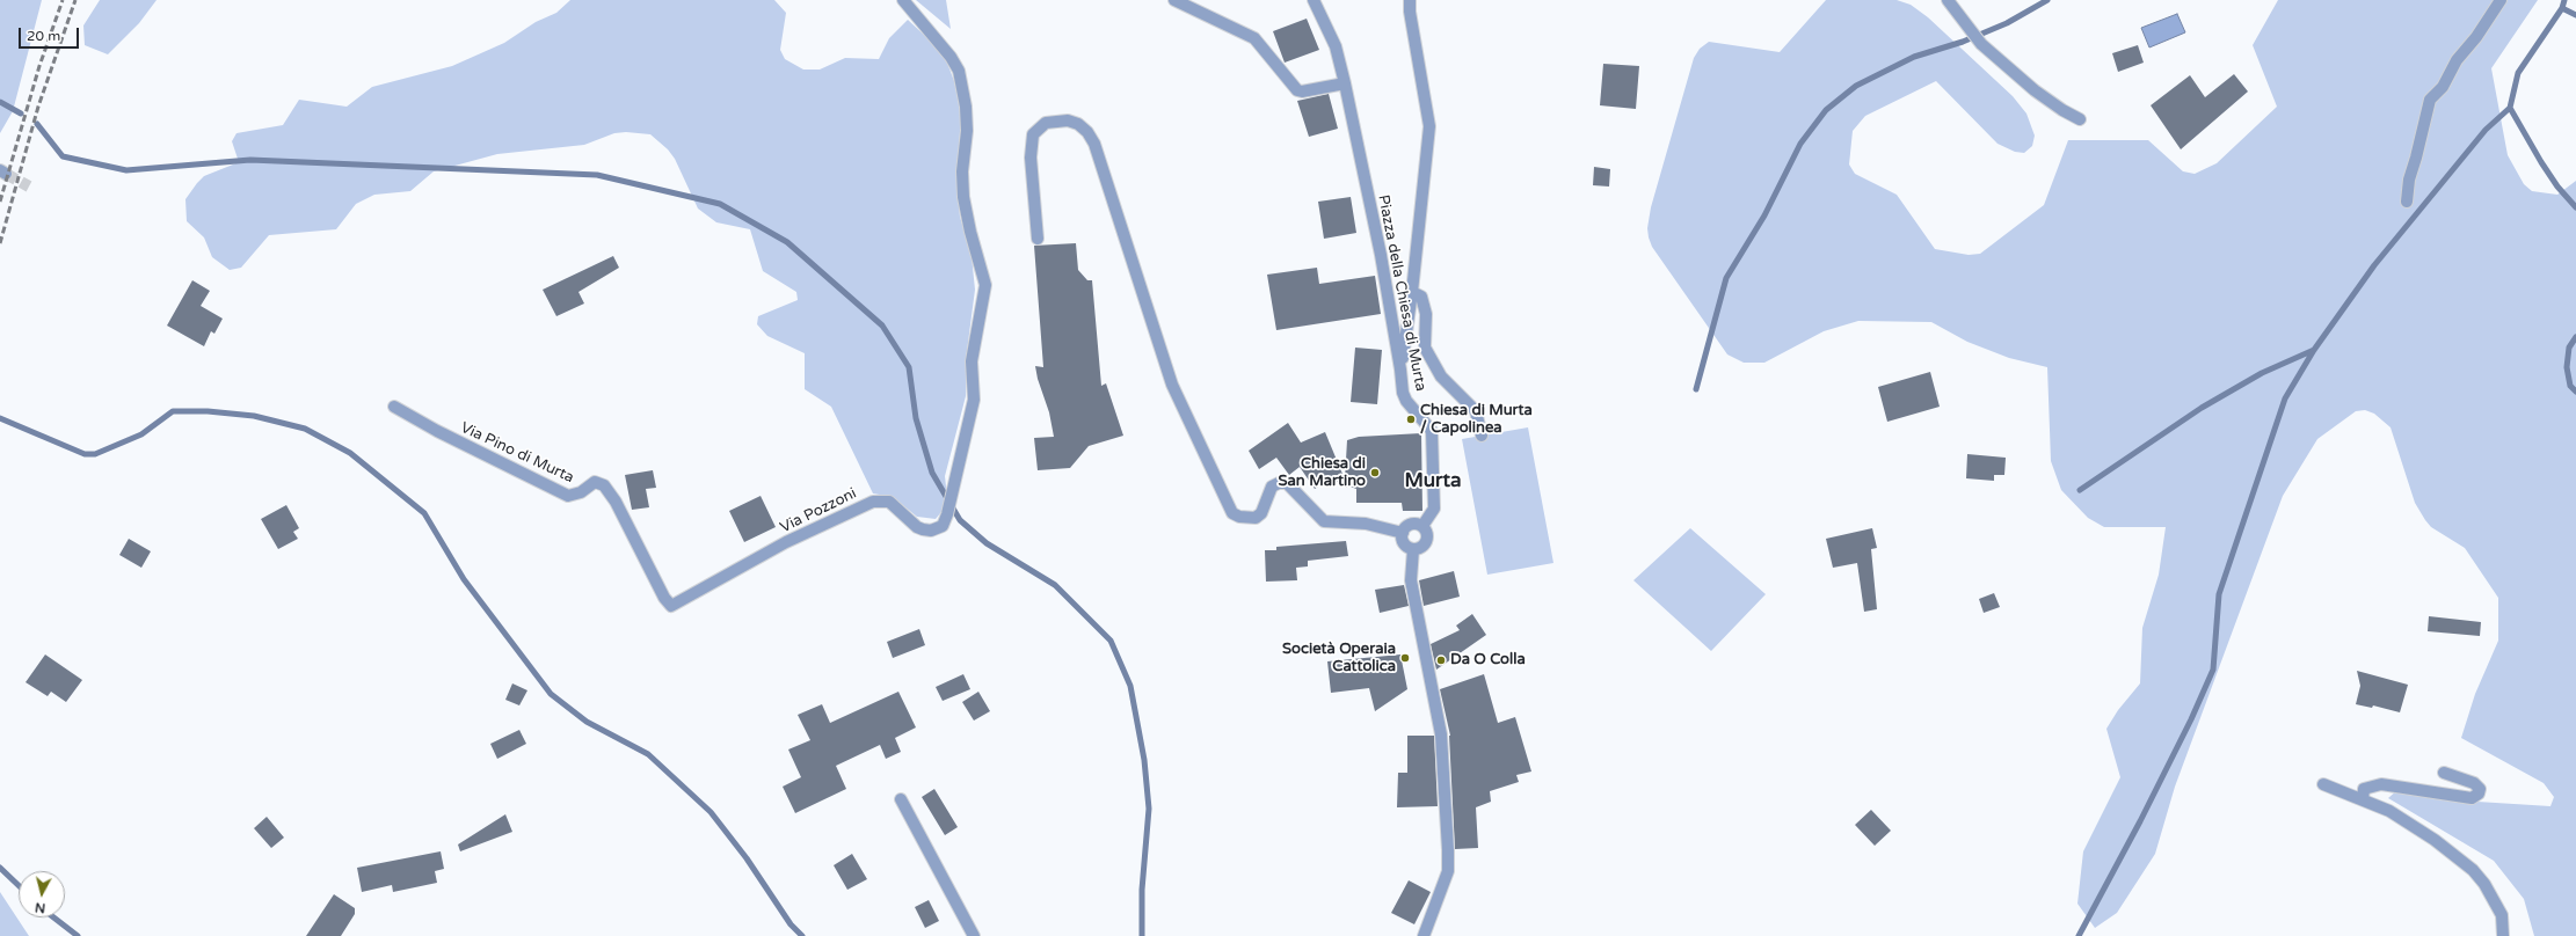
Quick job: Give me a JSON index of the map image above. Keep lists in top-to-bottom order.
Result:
{
  "streets": {
    "street": ["Piazza della Chiesa di Murta", "Via Pino di Murta", "Via Pozzoni"]
  },
  "crossings": [
    ["Via Pino di Murta", "Via Pozzoni"]
  ],
  "districts": ["Murta"],
  "places": [
    "Chiesa di Murta / Capolinea",
    "Chiesa di San Martino",
    "Società Operaia Cattolica",
    "Da O Colla"
  ],
  "scale_bar": "20 m",
  "north": "bottom"
}
